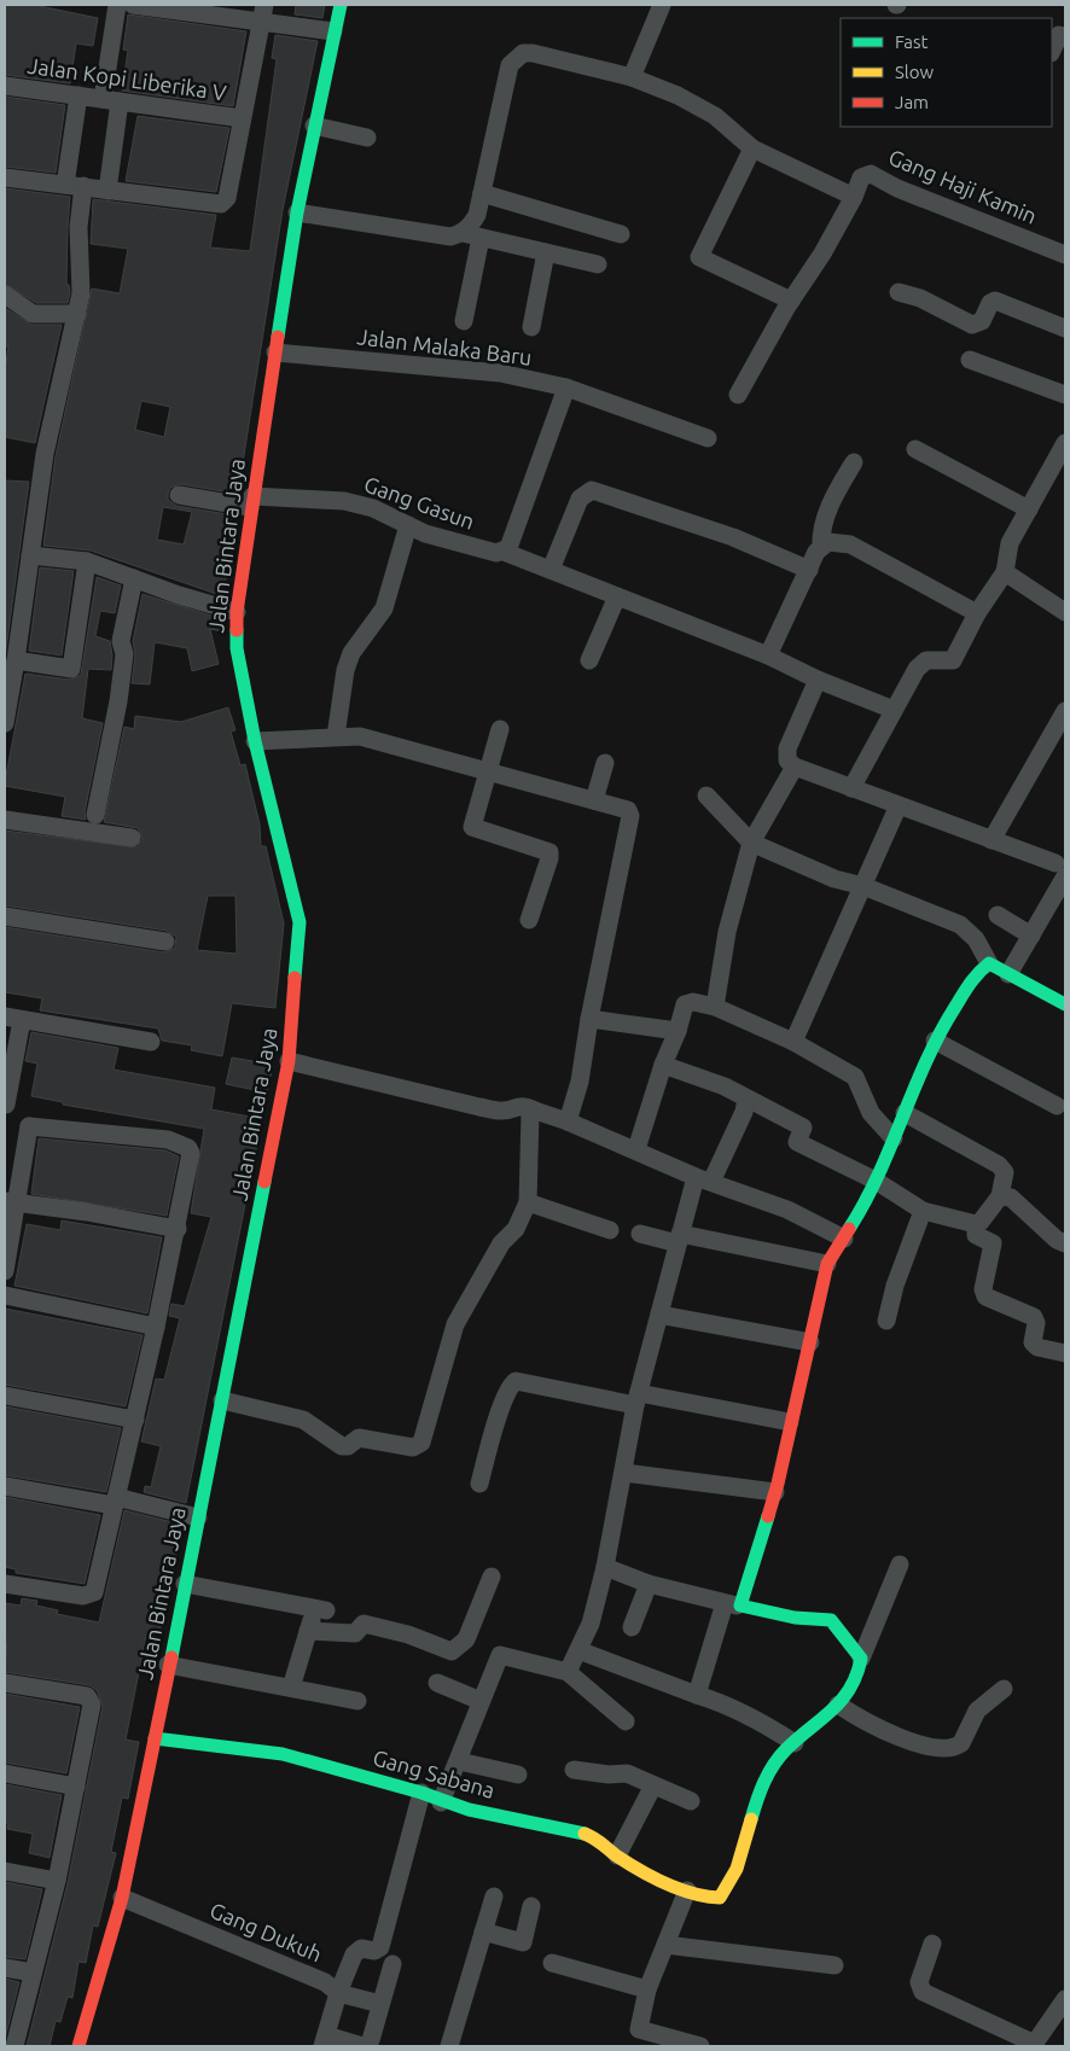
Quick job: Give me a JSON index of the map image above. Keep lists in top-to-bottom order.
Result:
{
  "streets": {
    "street": [
      "Jalan Kopi Liberika V",
      "Gang Haji Kamin",
      "Jalan Malaka Baru",
      "Gang Gasun",
      "Jalan Bintara Jaya",
      "Gang Sabana",
      "Gang Dukuh"
    ]
  },
  "crossings": [
    ["Jalan Malaka Baru", "Jalan Bintara Jaya"],
    ["Gang Gasun", "Jalan Bintara Jaya"],
    ["Jalan Bintara Jaya", "Gang Sabana"],
    ["Jalan Bintara Jaya", "Gang Dukuh"]
  ],
  "legend": ["Fast", "Slow", "Jam"]
}
